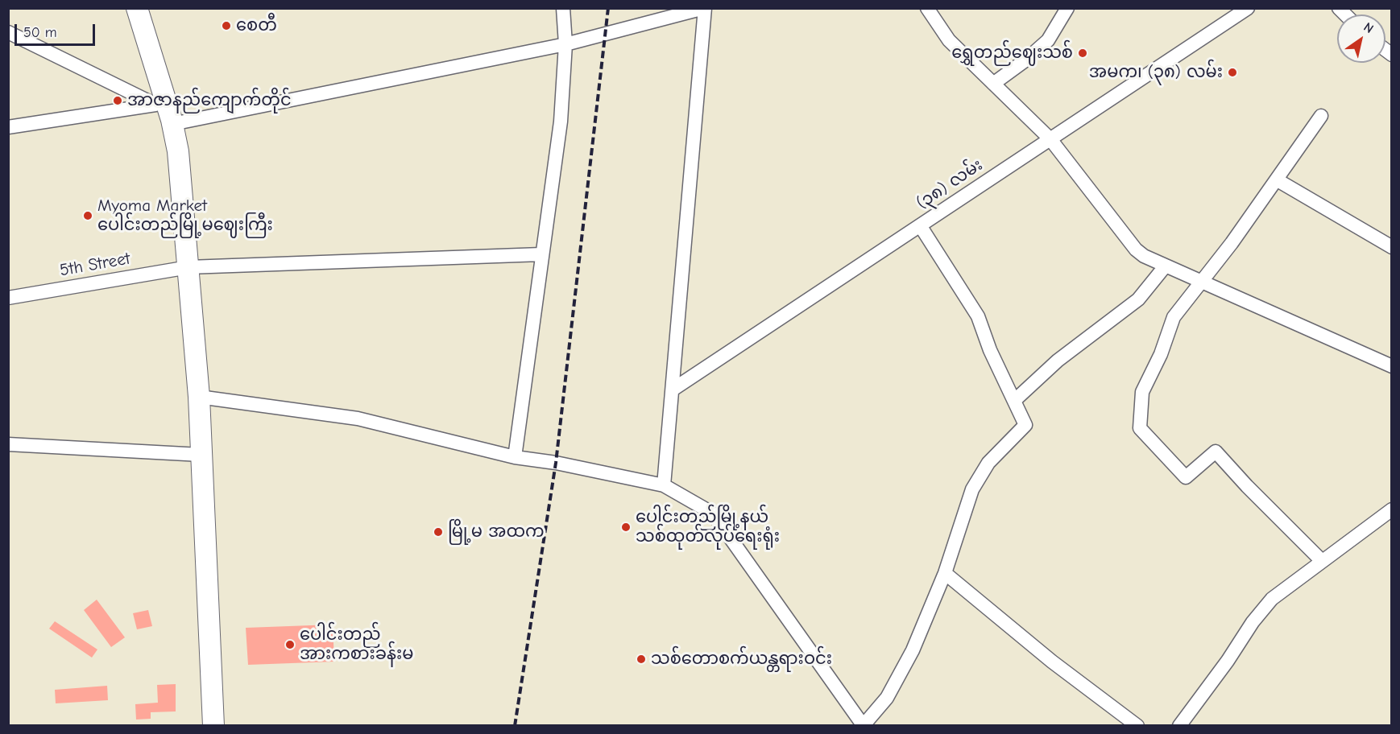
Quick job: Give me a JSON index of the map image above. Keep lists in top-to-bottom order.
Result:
{
  "streets": {
    "street": ["(၃၈) လမ်း", "5th Street"]
  },
  "places": [
    "စေတီ",
    "ရွှေတည်ဈေးသစ်",
    "အမက၊ (၃၈) လမ်း",
    "အာဇာနည်ကျောက်တိုင်",
    "Myoma Market ပေါင်းတည်မြို့မဈေးကြီး",
    "ပေါင်းတည်မြို့နယ် သစ်ထုတ်လုပ်ရေးရုံး",
    "မြို့မ အထက",
    "ပေါင်းတည် အားကစားခန်းမ",
    "သစ်တောစက်ယန္တရားဝင်း"
  ],
  "scale_bar": "50 m",
  "north": "top right"
}
